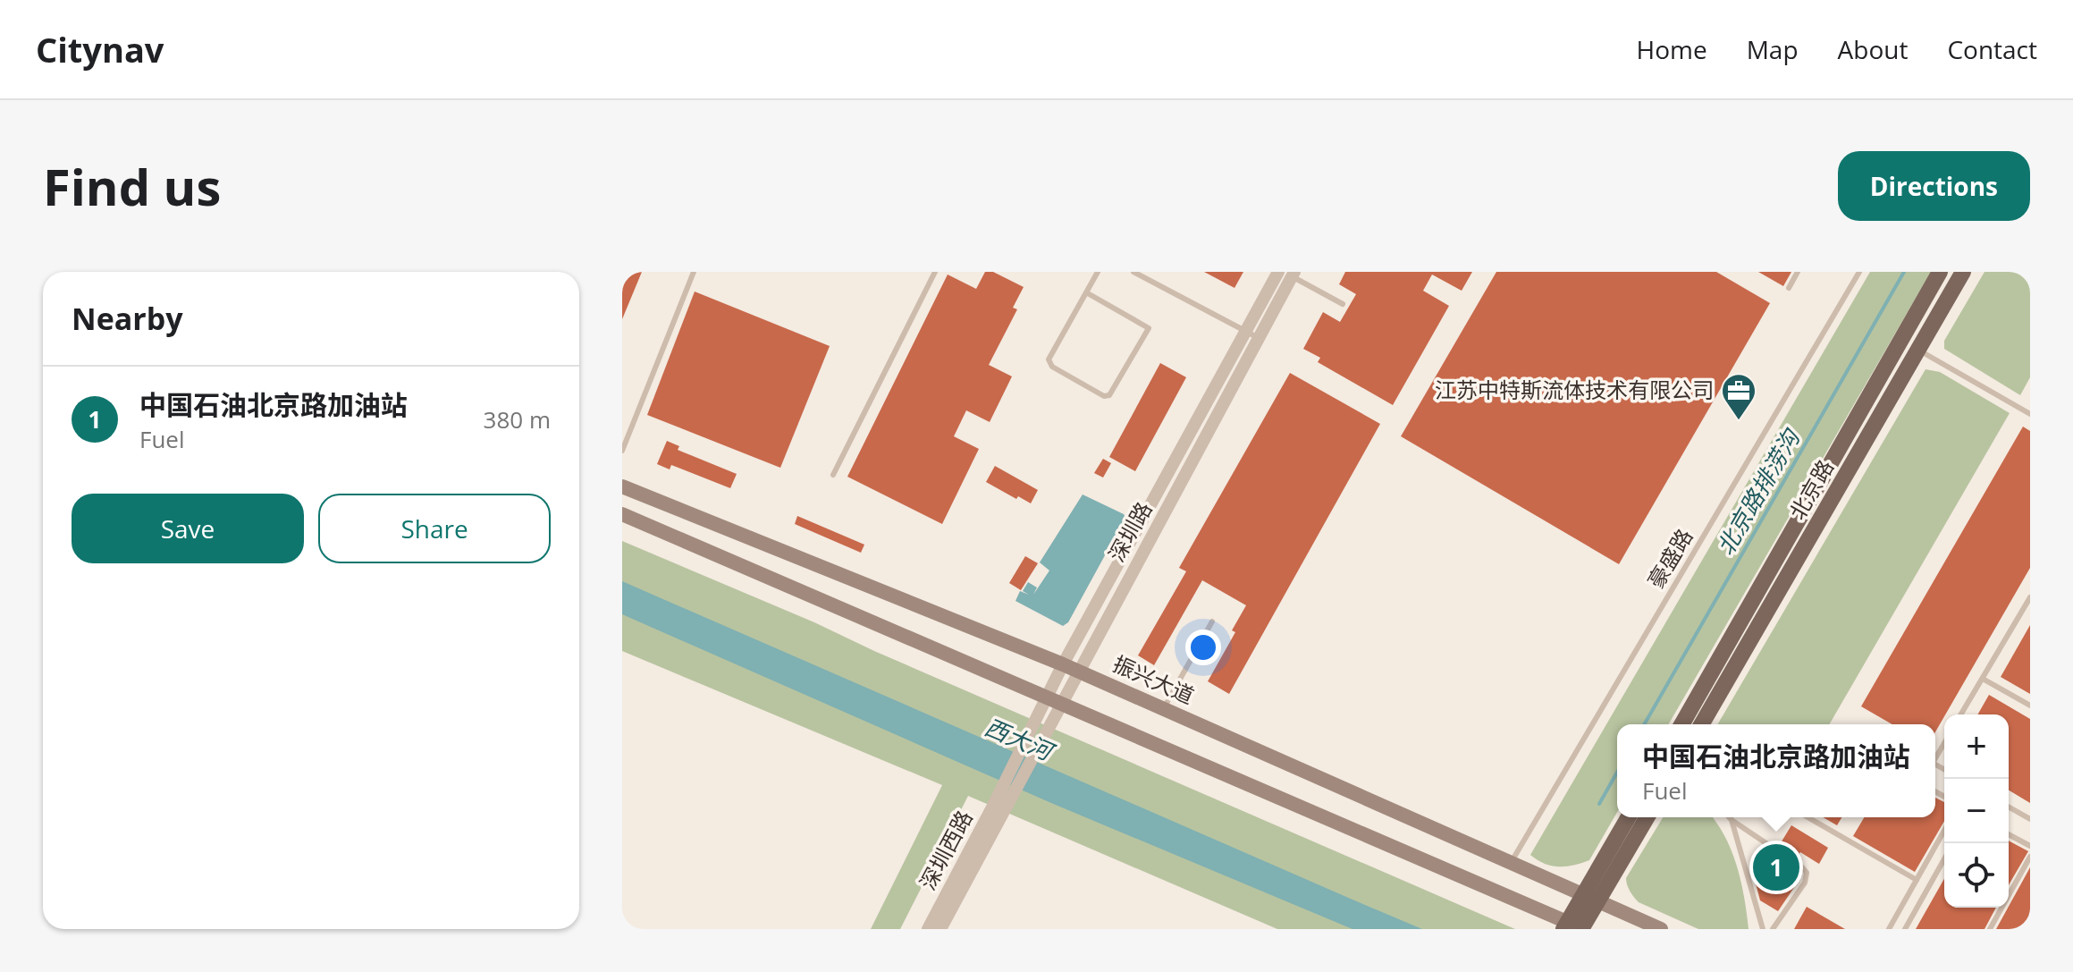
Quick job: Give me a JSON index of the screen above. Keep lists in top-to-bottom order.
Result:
{
  "streets": {
    "main road": ["北京路", "振兴大道"],
    "street": ["深圳路", "深圳西路"],
    "lane": ["豪盛路"]
  },
  "crossings": [
    ["深圳路", "振兴大道"],
    ["深圳路", "深圳西路"],
    ["豪盛路", "振兴大道"]
  ],
  "water": ["北京路排涝沟", "西大河"],
  "places": {
    "office": ["江苏中特斯流体技术有限公司"]
  },
  "page": {
    "header": "Citynav",
    "nav": [
      "Home",
      "Map",
      "About",
      "Contact"
    ],
    "buttons": [
      "Directions",
      ["Save", "Share"]
    ],
    "title": "Find us",
    "heading": "Nearby",
    "list": [
      {
        "mark": "1",
        "name": "中国石油北京路加油站",
        "note": "Fuel",
        "value": "380 m"
      }
    ],
    "map_buttons": ["+", "−"],
    "popup": ["中国石油北京路加油站", "Fuel"],
    "pins": "1"
  }
}
